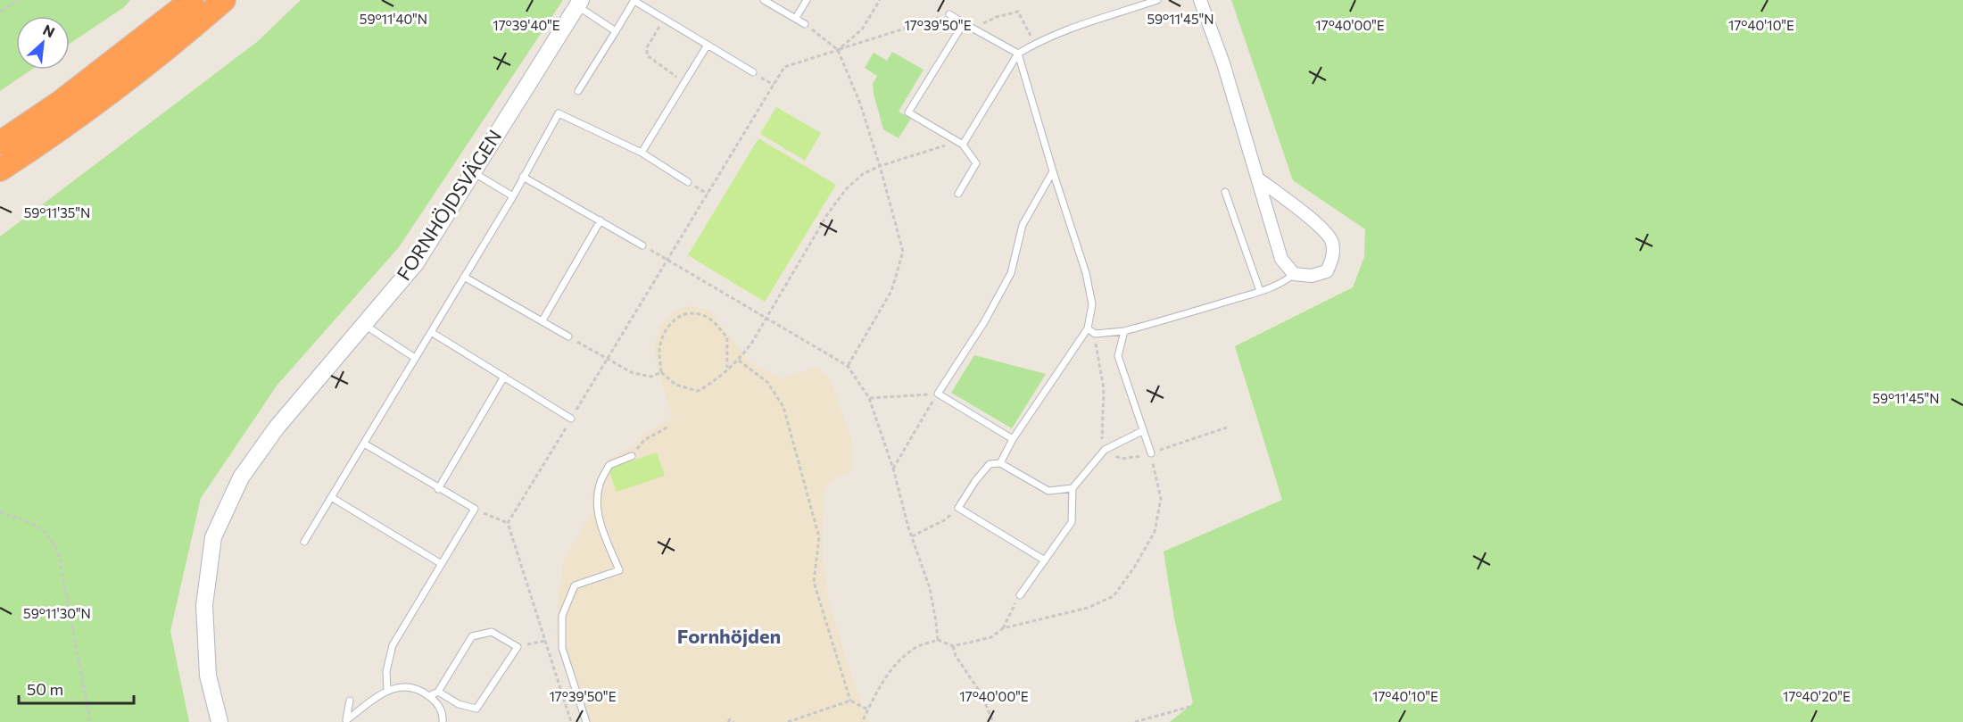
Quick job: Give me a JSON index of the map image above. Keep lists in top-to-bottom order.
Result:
{
  "streets": {
    "street": ["FORNHÖJDSVÄGEN"]
  },
  "districts": ["Fornhöjden"],
  "scale_bar": "50 m",
  "north": "top right",
  "coordinates": [
    "59°11'40\"N",
    "59°11'45\"N",
    "17°39'40\"E",
    "17°39'50\"E",
    "17°40'00\"E",
    "17°40'10\"E",
    "59°11'35\"N",
    "59°11'30\"N",
    "17°40'20\"E"
  ]
}
